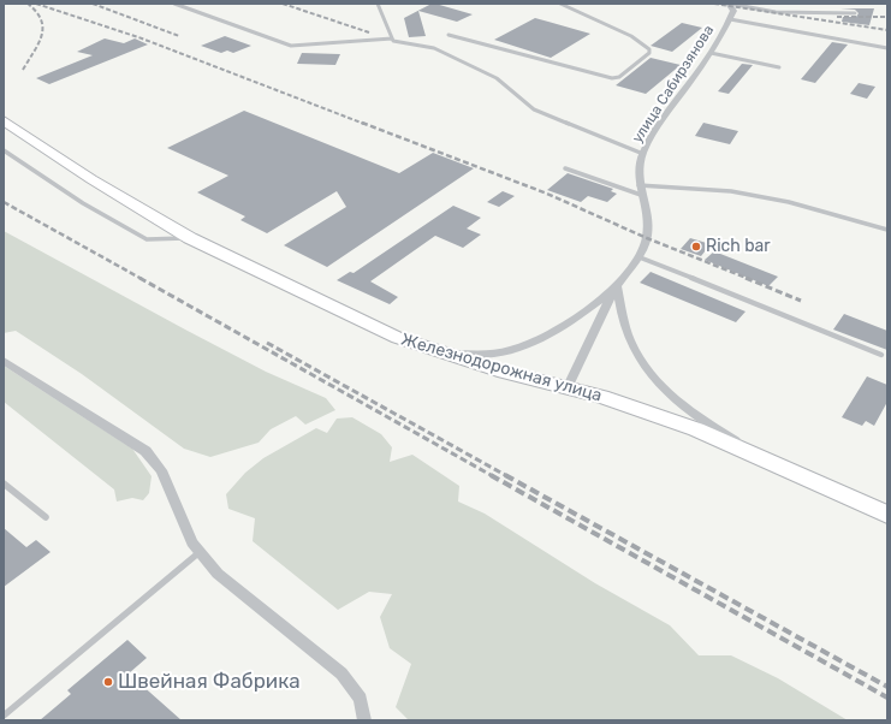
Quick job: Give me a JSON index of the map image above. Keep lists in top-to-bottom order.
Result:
{
  "streets": {
    "main road": ["Железнодорожная улица"],
    "street": ["улица Сабирзянова"]
  },
  "places": ["Rich bar", "Швейная Фабрика"]
}
